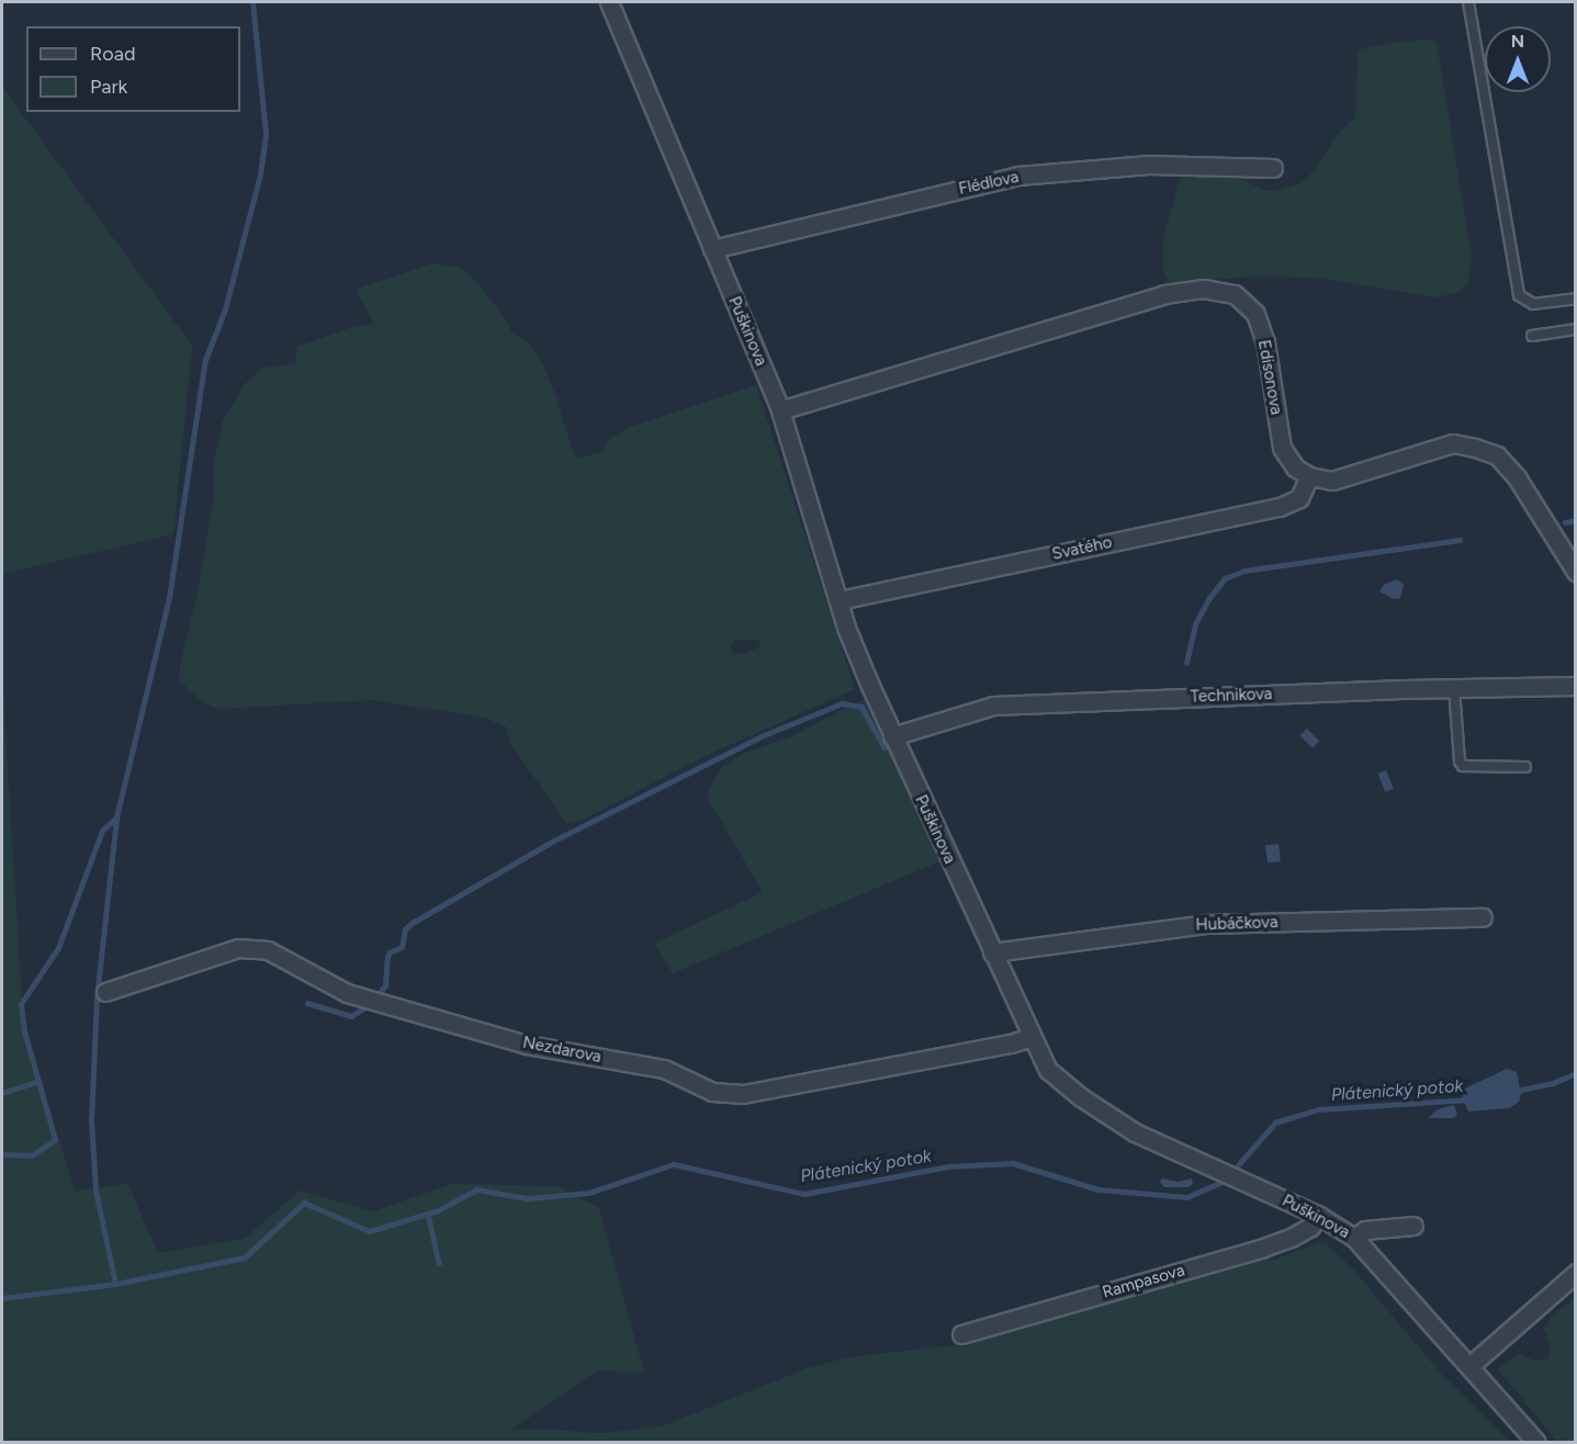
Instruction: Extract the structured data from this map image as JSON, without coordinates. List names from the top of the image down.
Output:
{
  "streets": {
    "street": [
      "Flédlova",
      "Puškinova",
      "Edisonova",
      "Svatého",
      "Technikova",
      "Hubáčkova",
      "Nezdarova",
      "Rampasova"
    ]
  },
  "crossings": [
    ["Flédlova", "Puškinova"],
    ["Puškinova", "Edisonova"],
    ["Puškinova", "Svatého"],
    ["Puškinova", "Technikova"],
    ["Puškinova", "Hubáčkova"],
    ["Puškinova", "Nezdarova"],
    ["Puškinova", "Rampasova"],
    ["Edisonova", "Svatého"]
  ],
  "water": ["Plátenický potok"],
  "legend": ["Road", "Park"],
  "north": "top"
}
